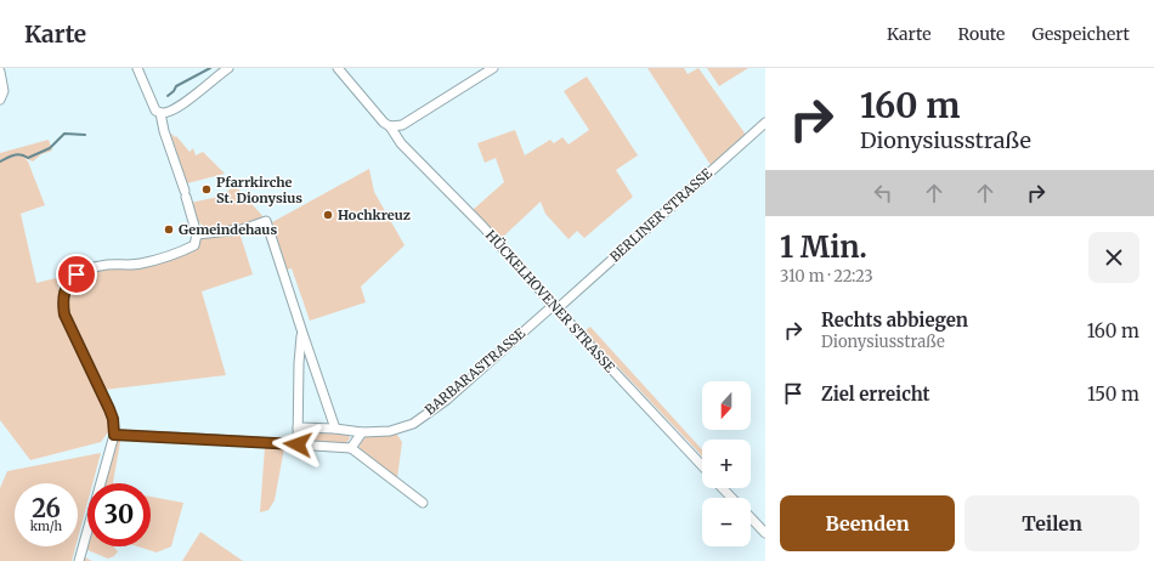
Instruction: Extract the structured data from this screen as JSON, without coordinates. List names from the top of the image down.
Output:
{
  "streets": {
    "street": ["BERLINER STRASSE", "HÜCKELHOVENER STRASSE", "BARBARASTRASSE"]
  },
  "crossings": [
    ["BERLINER STRASSE", "HÜCKELHOVENER STRASSE"],
    ["BERLINER STRASSE", "BARBARASTRASSE"],
    ["HÜCKELHOVENER STRASSE", "BARBARASTRASSE"]
  ],
  "places": ["Pfarrkirche St. Dionysius", "Hochkreuz", "Gemeindehaus"],
  "north": "bottom",
  "page": {
    "header": "Karte",
    "nav": ["Karte", "Route", "Gespeichert"],
    "turn": ["160 m", "Dionysiusstraße"],
    "heading": ["1 Min.", "310 m · 22:23"],
    "list": [
      {
        "name": "Rechts abbiegen",
        "note": "Dionysiusstraße",
        "value": "160 m"
      },
      {
        "name": "Ziel erreicht",
        "value": "150 m"
      }
    ],
    "map_buttons": ["+", "−"],
    "speed": "26 km/h",
    "limit": "30",
    "buttons": ["Beenden", "Teilen"]
  }
}
